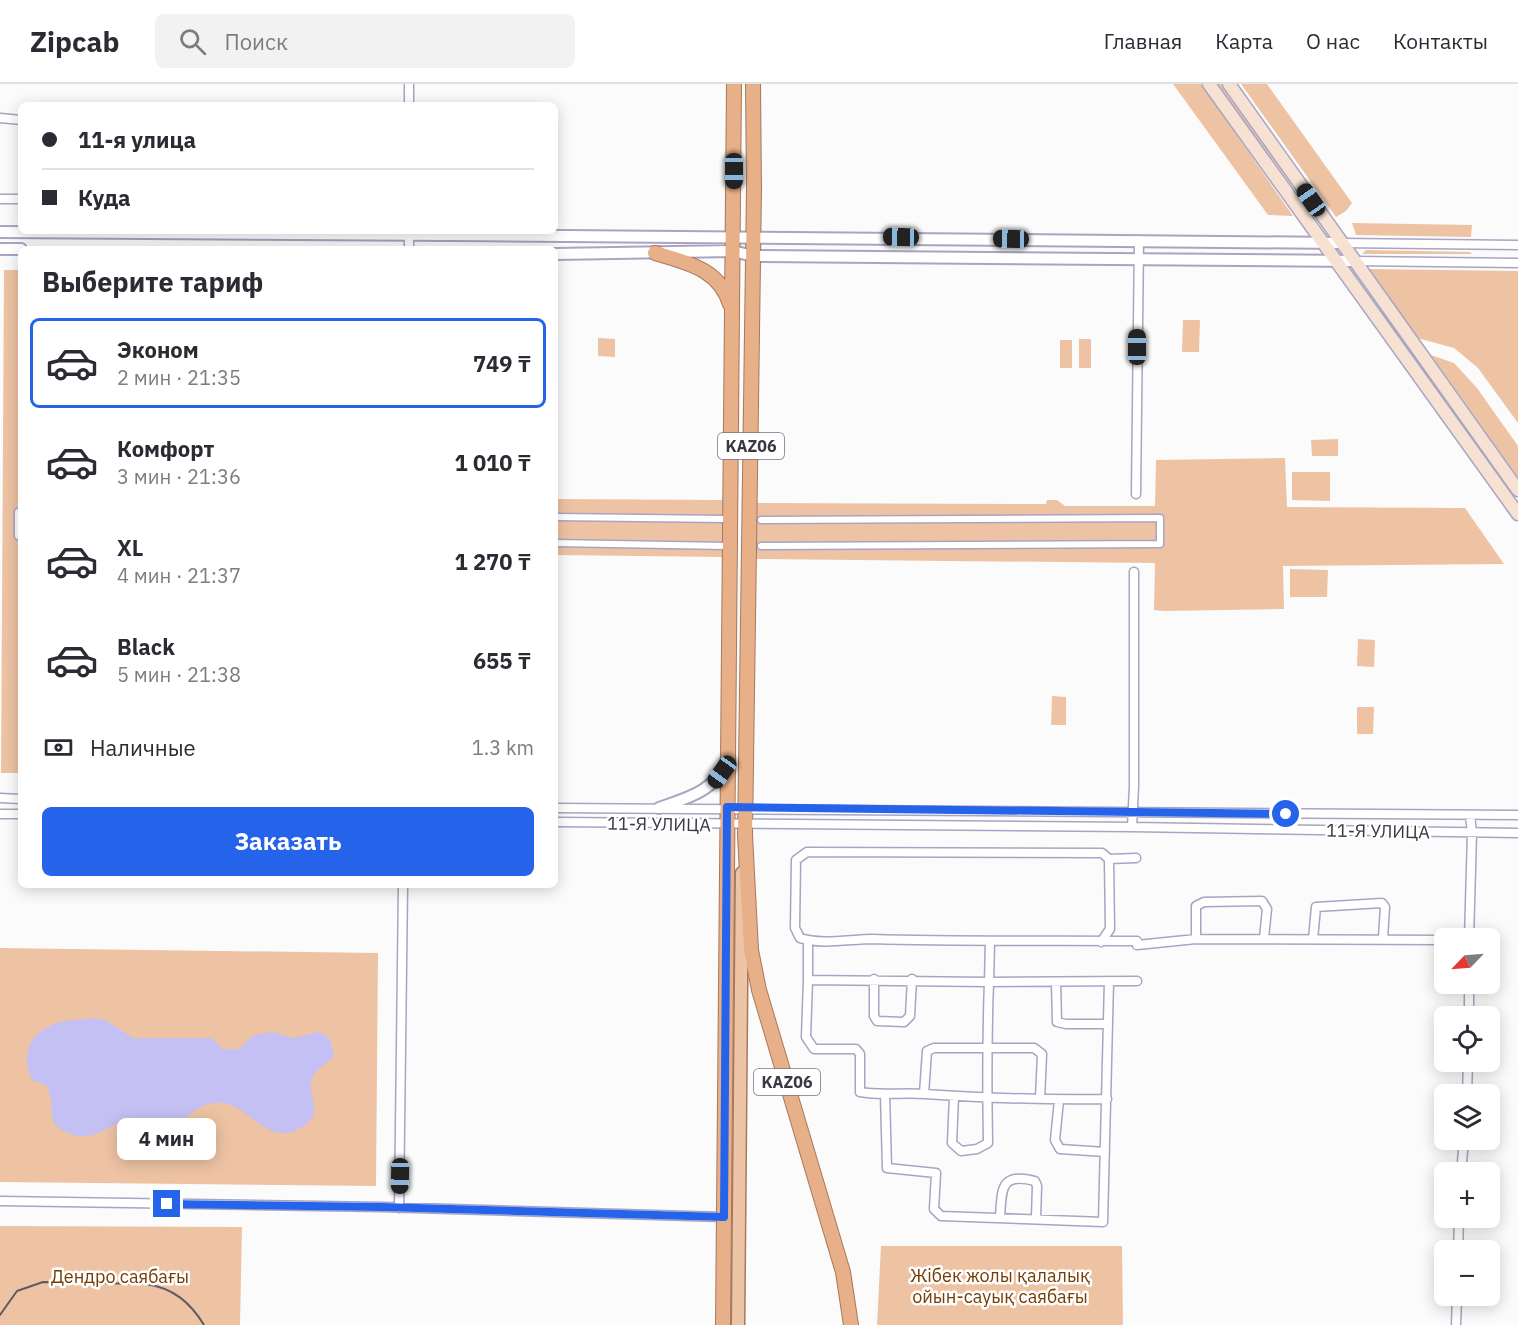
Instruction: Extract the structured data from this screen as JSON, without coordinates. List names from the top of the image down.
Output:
{
  "streets": {
    "highway": ["KАZ06"],
    "street": ["11-Я УЛИЦА"]
  },
  "crossings": [
    ["KАZ06", "11-Я УЛИЦА"]
  ],
  "parks": ["Жібек жолы қалалық ойын-сауық саябағы", "Дендро саябағы"],
  "north": "bottom left",
  "page": {
    "header": "Zipcab",
    "search": "Поиск",
    "nav": [
      "Главная",
      "Карта",
      "О нас",
      "Контакты"
    ],
    "banner": ["11-я улица", "Куда"],
    "heading": "Выберите тариф",
    "list": [
      {
        "name": "Эконом",
        "note": "2 мин · 21:35",
        "value": "749 ₸"
      },
      {
        "name": "Комфорт",
        "note": "3 мин · 21:36",
        "value": "1 010 ₸"
      },
      {
        "name": "XL",
        "note": "4 мин · 21:37",
        "value": "1 270 ₸"
      },
      {
        "name": "Black",
        "note": "5 мин · 21:38",
        "value": "655 ₸"
      }
    ],
    "pay": ["Наличные", "1.3 km"],
    "buttons": "Заказать",
    "map_buttons": ["+", "−"],
    "bubble": "4 мин"
  }
}
